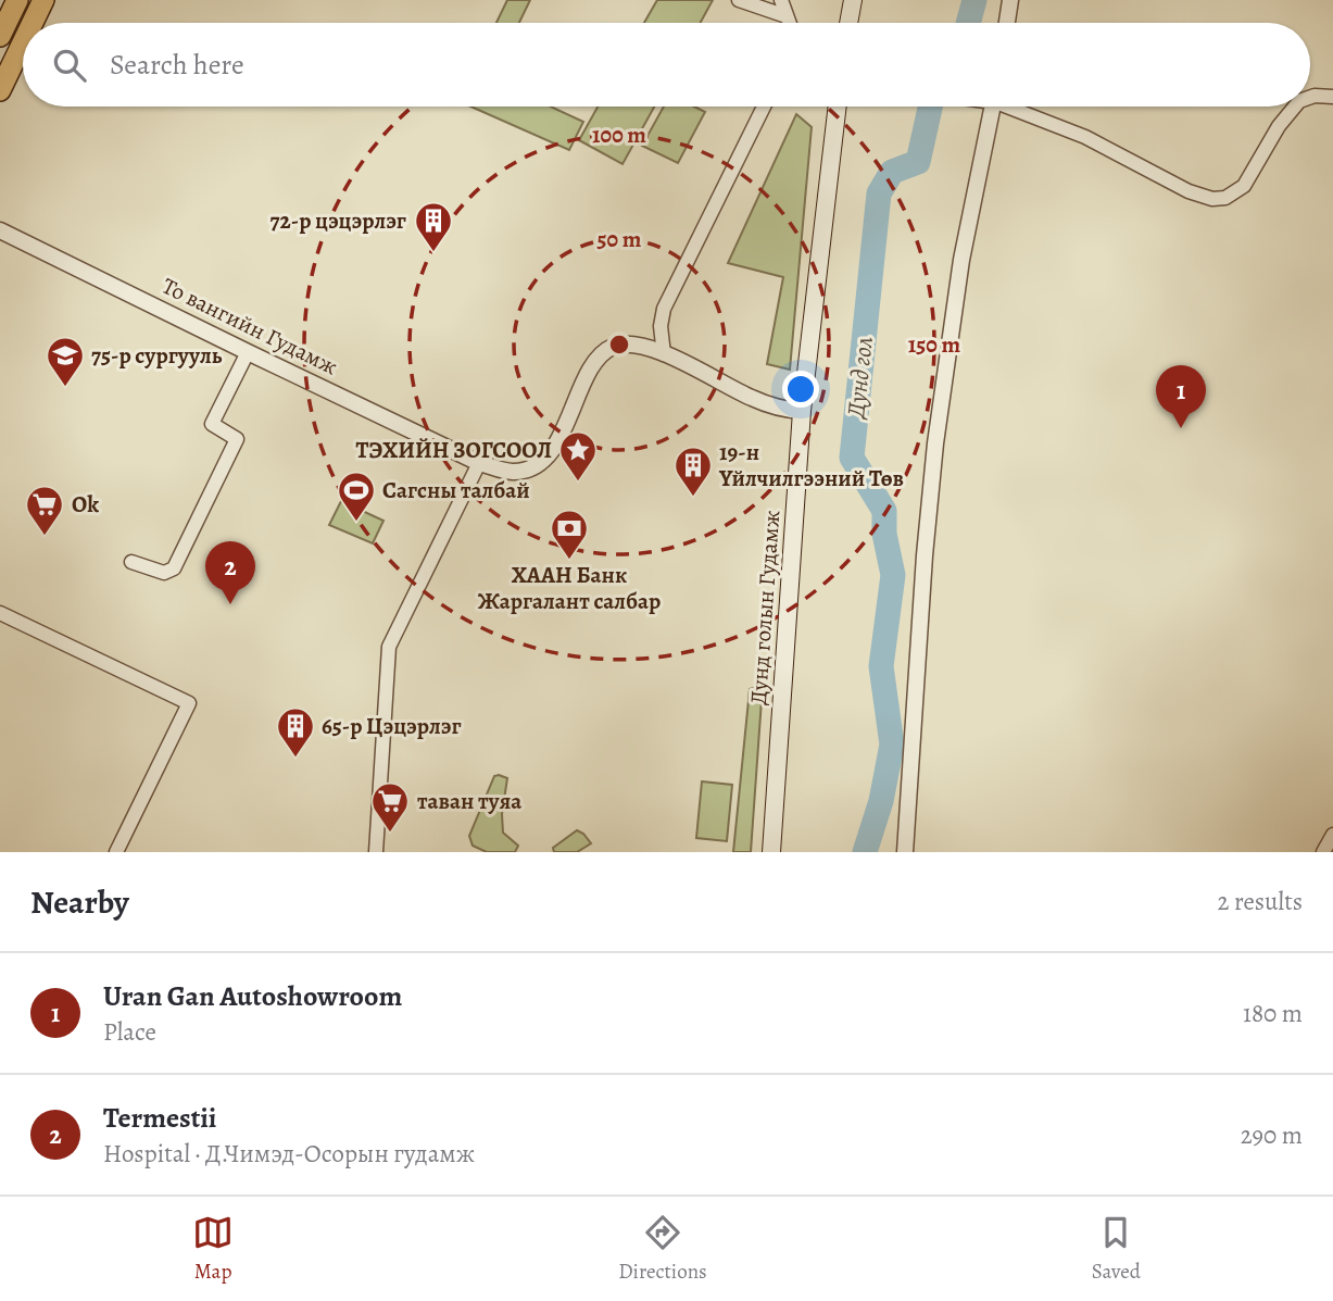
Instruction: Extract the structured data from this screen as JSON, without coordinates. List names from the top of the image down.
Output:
{
  "streets": {
    "main road": ["Дунд голын Гудамж"],
    "street": ["То вангийн Гудамж"]
  },
  "crossings": [
    ["То вангийн Гудамж", "Дунд голын Гудамж"]
  ],
  "water": ["Дунд гол"],
  "places": {
    "building": ["72-р цэцэрлэг", "19-н Үйлчилгээний Төв", "65-р Цэцэрлэг"],
    "school or university": ["75-р сургууль"],
    "place": ["ТЭХИЙН ЗОГСООЛ"],
    "sports": ["Сагсны талбай"],
    "supermarket": ["Ok", "таван туяа"],
    "bank": ["ХААН Банк Жаргалант салбар"]
  },
  "page": {
    "search": "Search here",
    "pins": ["1", "2"],
    "heading": ["Nearby", "2 results"],
    "list": [
      {
        "mark": "1",
        "name": "Uran Gan Autoshowroom",
        "note": "Place",
        "value": "180 m"
      },
      {
        "mark": "2",
        "name": "Termestii",
        "note": "Hospital · Д.Чимэд-Осорын гудамж",
        "value": "290 m"
      }
    ],
    "nav": ["Map", "Directions", "Saved"]
  },
  "rings": ["100 m", "50 m", "150 m"]
}
